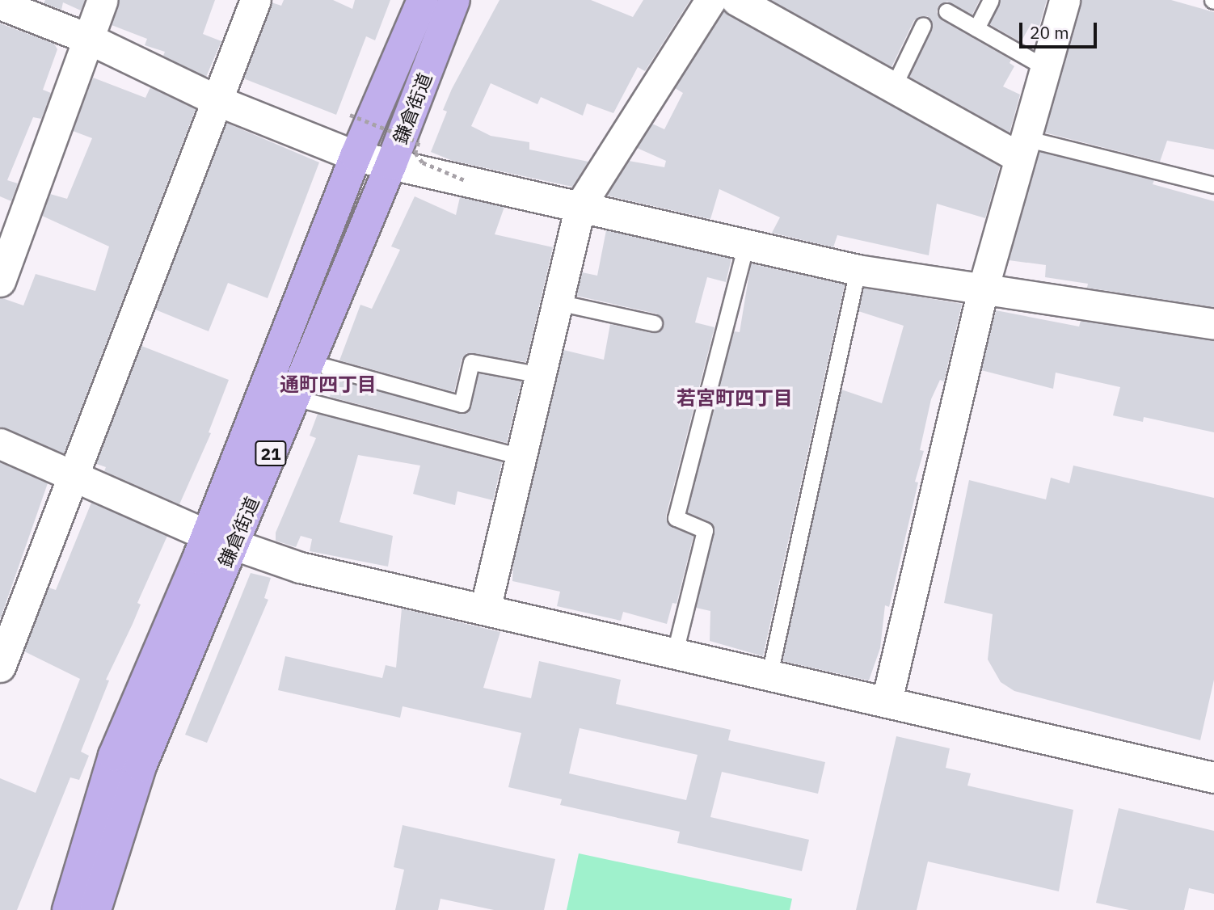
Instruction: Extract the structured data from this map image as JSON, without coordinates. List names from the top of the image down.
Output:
{
  "streets": {
    "main road": ["鎌倉街道", "21"]
  },
  "districts": ["通町四丁目", "若宮町四丁目"],
  "scale_bar": "20 m"
}
